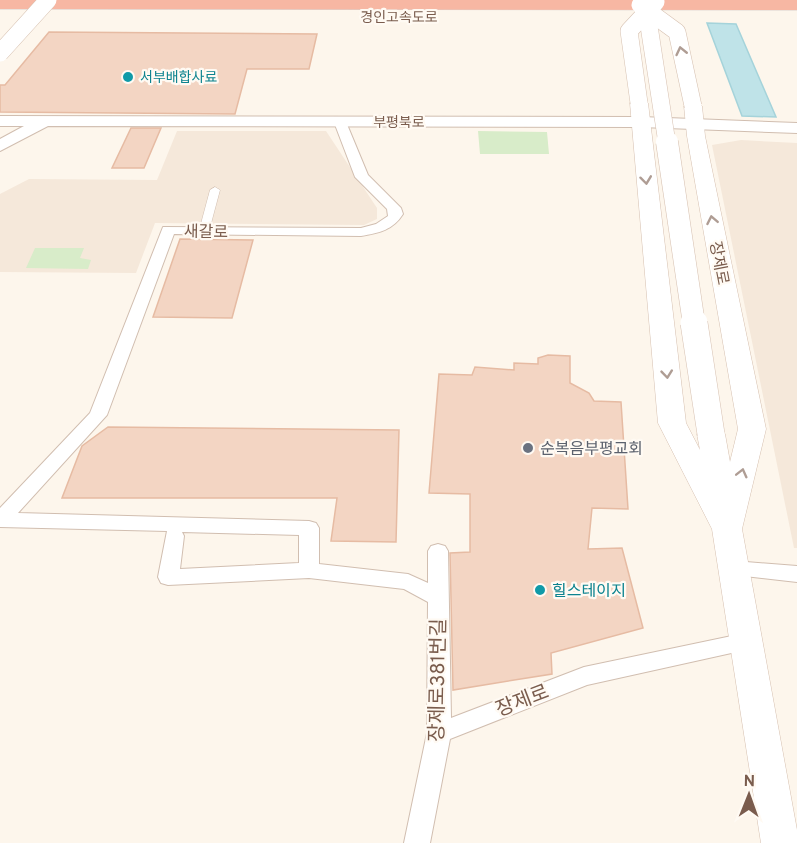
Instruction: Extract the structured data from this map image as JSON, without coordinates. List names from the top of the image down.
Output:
{
  "streets": {
    "highway": ["경인고속도로"],
    "main road": ["장제로"],
    "street": ["부평북로", "새갈로", "장제로381번길"]
  },
  "crossings": [
    ["부평북로", "새갈로"],
    ["부평북로", "장제로"],
    ["장제로", "장제로381번길"]
  ],
  "places": ["서부배합사료", "순복음부평교회", "힐스테이지"],
  "north": "top"
}
